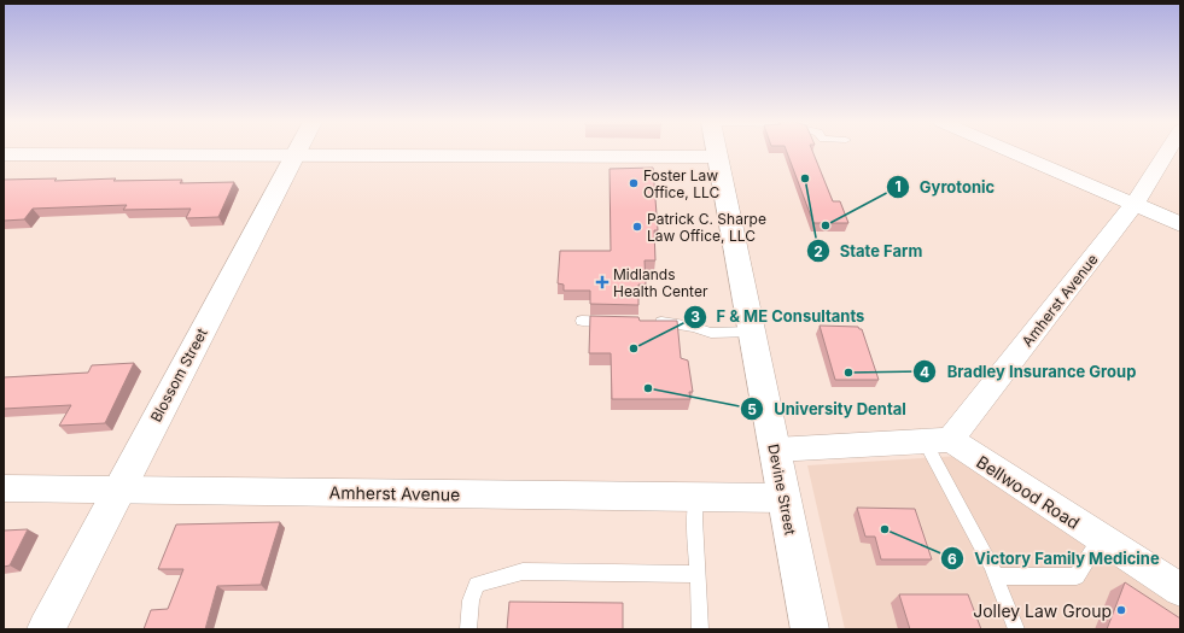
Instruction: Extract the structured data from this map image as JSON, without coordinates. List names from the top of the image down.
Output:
{
  "streets": {
    "main road": ["Blossom Street", "Devine Street"],
    "street": ["Amherst Avenue", "Bellwood Road"]
  },
  "crossings": [
    ["Amherst Avenue", "Blossom Street"],
    ["Amherst Avenue", "Devine Street"],
    ["Amherst Avenue", "Bellwood Road"]
  ],
  "places": {
    "other": [
      "State Farm",
      "Foster Law Office, LLC",
      "Gyrotonic",
      "Patrick C. Sharpe Law Office, LLC",
      "F & ME Consultants",
      "Bradley Insurance Group",
      "University Dental",
      "Victory Family Medicine",
      "Jolley Law Group"
    ],
    "health": ["Midlands Health Center"]
  }
}
